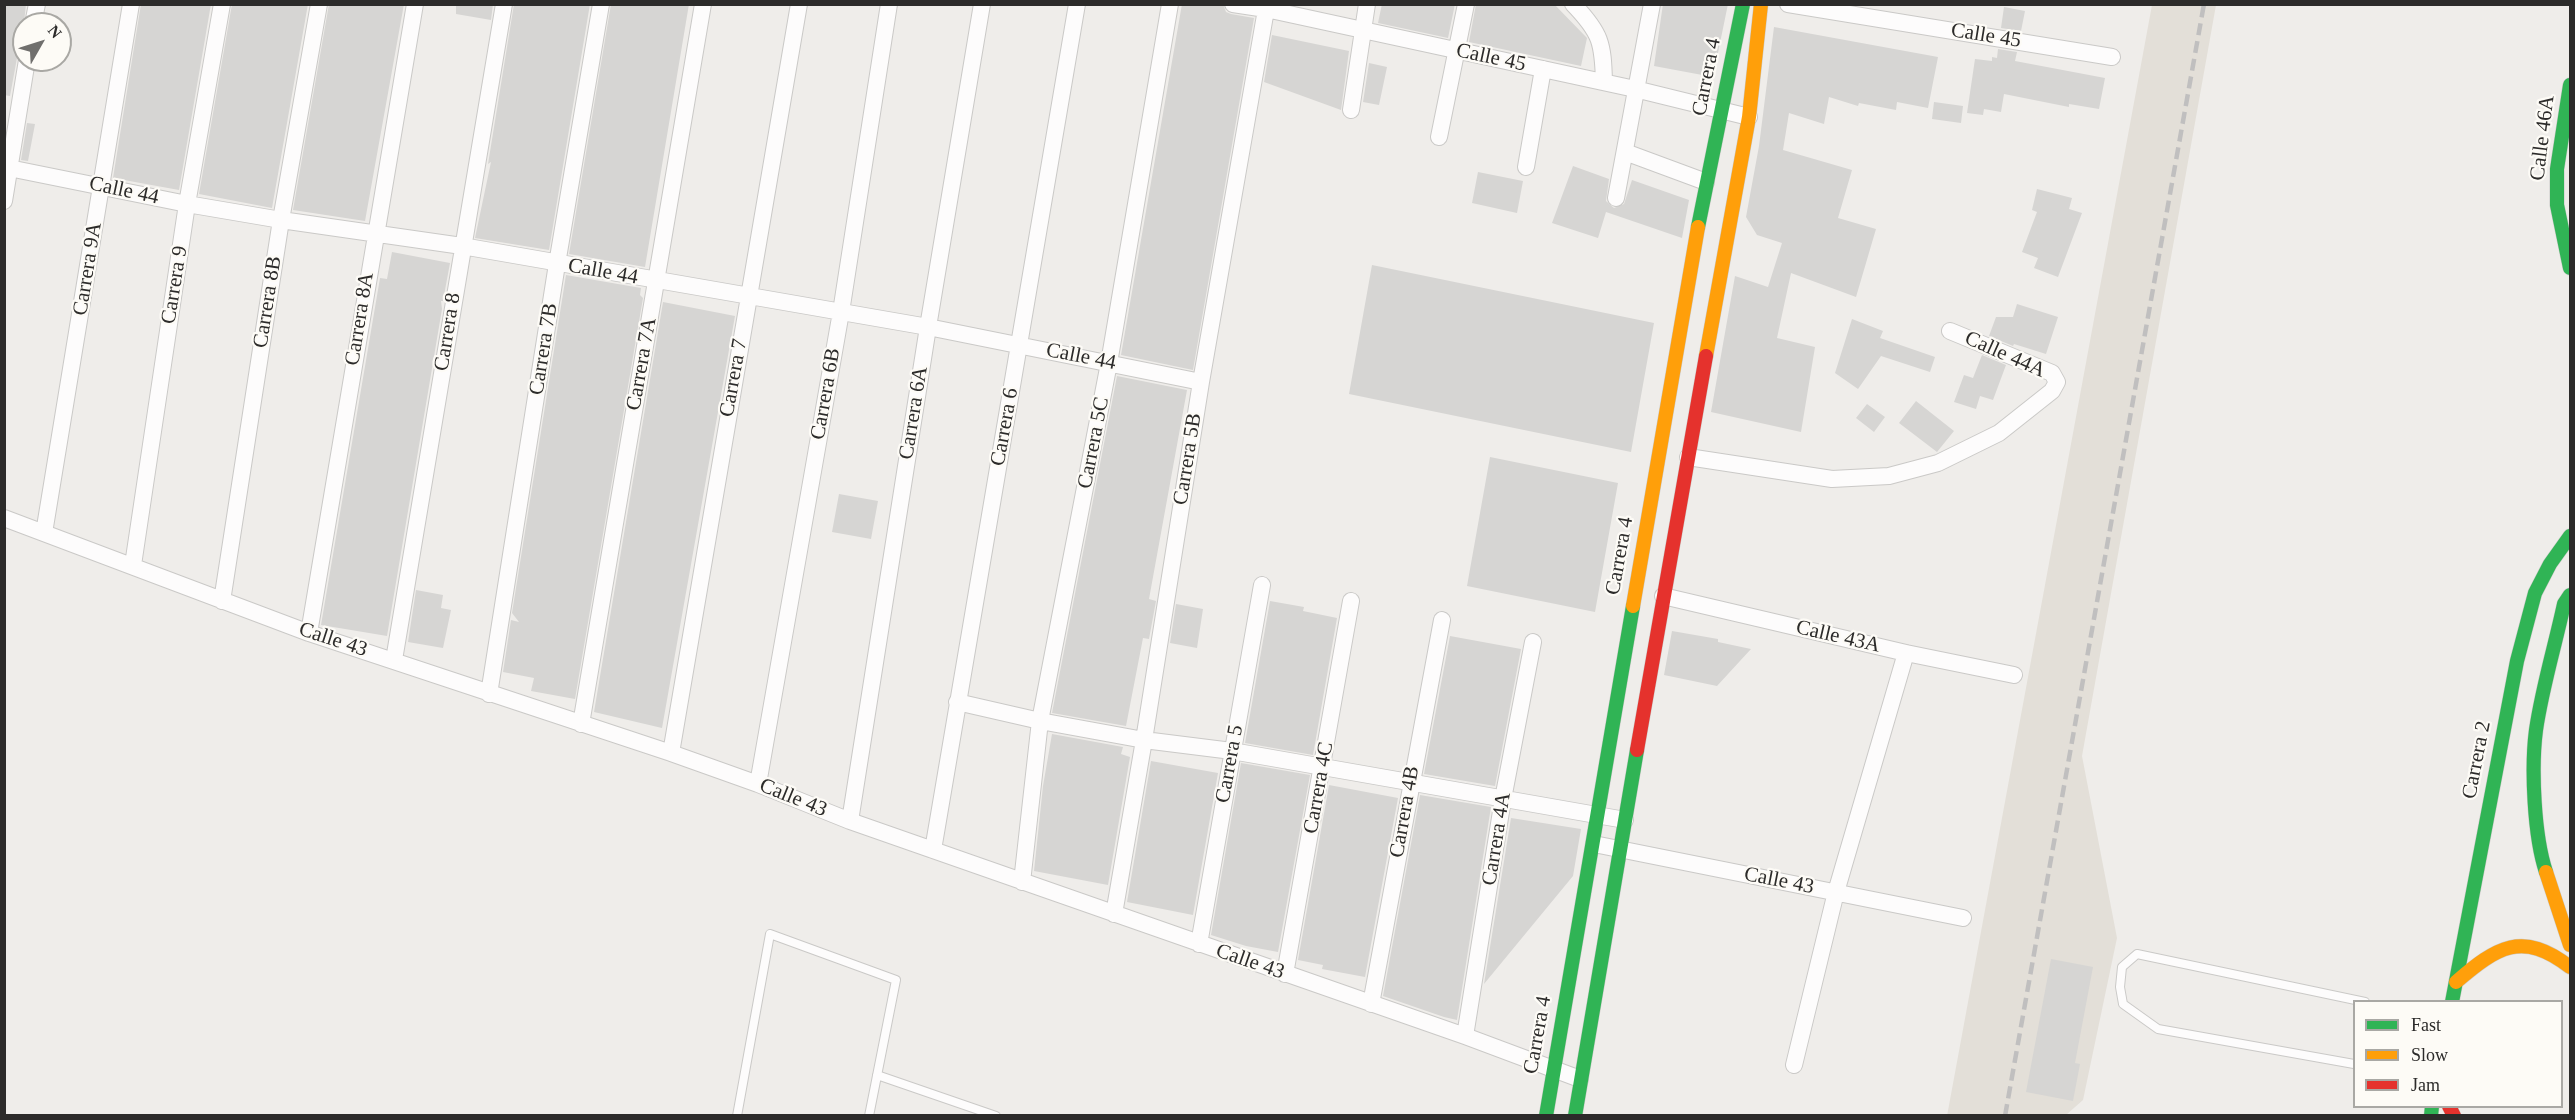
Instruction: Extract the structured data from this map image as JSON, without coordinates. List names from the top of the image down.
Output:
{
  "streets": {
    "street": [
      "Calle 45",
      "Carrera 4",
      "Calle 46A",
      "Calle 44",
      "Carrera 9A",
      "Carrera 9",
      "Carrera 8B",
      "Carrera 8A",
      "Carrera 8",
      "Carrera 7B",
      "Calle 44A",
      "Carrera 7A",
      "Carrera 7",
      "Carrera 6B",
      "Carrera 6A",
      "Carrera 6",
      "Carrera 5C",
      "Carrera 5B",
      "Calle 43A",
      "Calle 43",
      "Carrera 2",
      "Carrera 5",
      "Carrera 4C",
      "Carrera 4B",
      "Carrera 4A"
    ]
  },
  "crossings": [
    ["Calle 45", "Carrera 4"],
    ["Calle 45", "Carrera 5B"],
    ["Carrera 4", "Calle 44A"],
    ["Carrera 4", "Calle 43A"],
    ["Carrera 4", "Calle 43"],
    ["Calle 44", "Carrera 9A"],
    ["Calle 44", "Carrera 9"],
    ["Calle 44", "Carrera 8B"],
    ["Calle 44", "Carrera 8A"],
    ["Calle 44", "Carrera 8"],
    ["Calle 44", "Carrera 7B"],
    ["Calle 44", "Carrera 7A"],
    ["Calle 44", "Carrera 7"],
    ["Calle 44", "Carrera 6B"],
    ["Calle 44", "Carrera 6A"],
    ["Calle 44", "Carrera 6"],
    ["Calle 44", "Carrera 5C"],
    ["Calle 44", "Carrera 5B"],
    ["Carrera 9A", "Calle 43"],
    ["Carrera 9", "Calle 43"],
    ["Carrera 8B", "Calle 43"],
    ["Carrera 8A", "Calle 43"],
    ["Carrera 8", "Calle 43"],
    ["Carrera 7B", "Calle 43"],
    ["Carrera 7A", "Calle 43"],
    ["Carrera 7", "Calle 43"],
    ["Carrera 6B", "Calle 43"],
    ["Carrera 6A", "Calle 43"],
    ["Carrera 6", "Calle 43"],
    ["Carrera 5C", "Calle 43"],
    ["Carrera 5B", "Calle 43"],
    ["Calle 43", "Carrera 5"],
    ["Calle 43", "Carrera 4C"],
    ["Calle 43", "Carrera 4B"],
    ["Calle 43", "Carrera 4A"]
  ],
  "legend": ["Fast", "Slow", "Jam"],
  "north": "top right"
}
